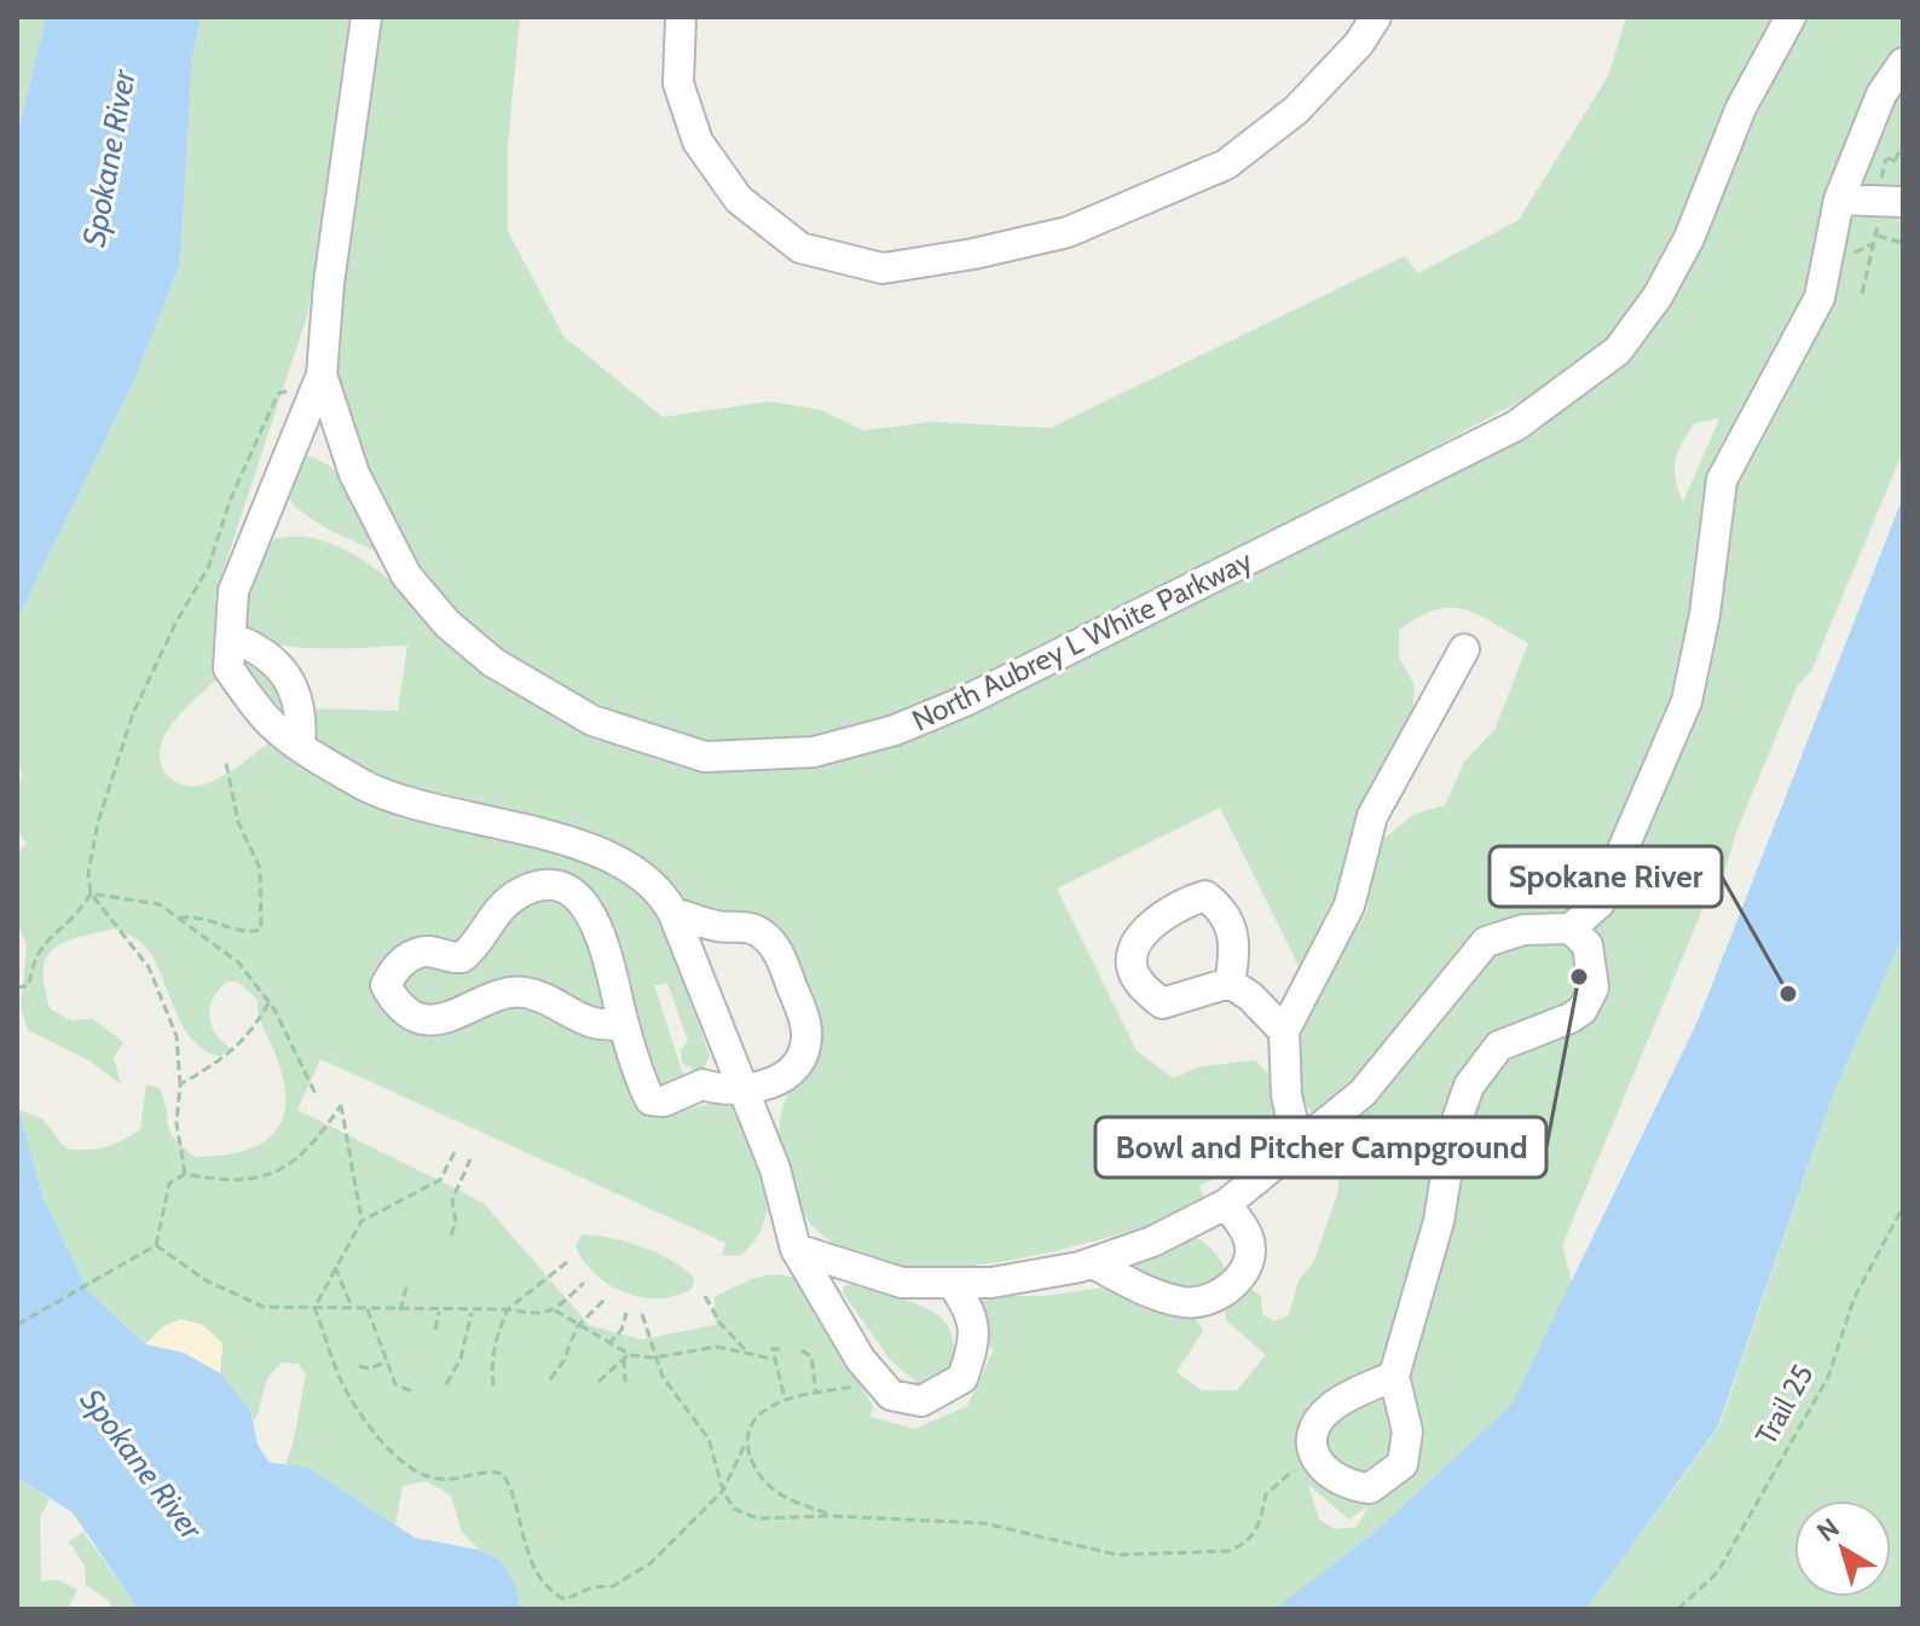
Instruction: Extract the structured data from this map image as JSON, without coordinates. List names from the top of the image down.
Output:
{
  "streets": {
    "street": ["North Aubrey L White Parkway"],
    "path": ["Trail 25"]
  },
  "water": ["Spokane River"],
  "places": ["Bowl and Pitcher Campground", "Spokane River"],
  "north": "top left"
}
